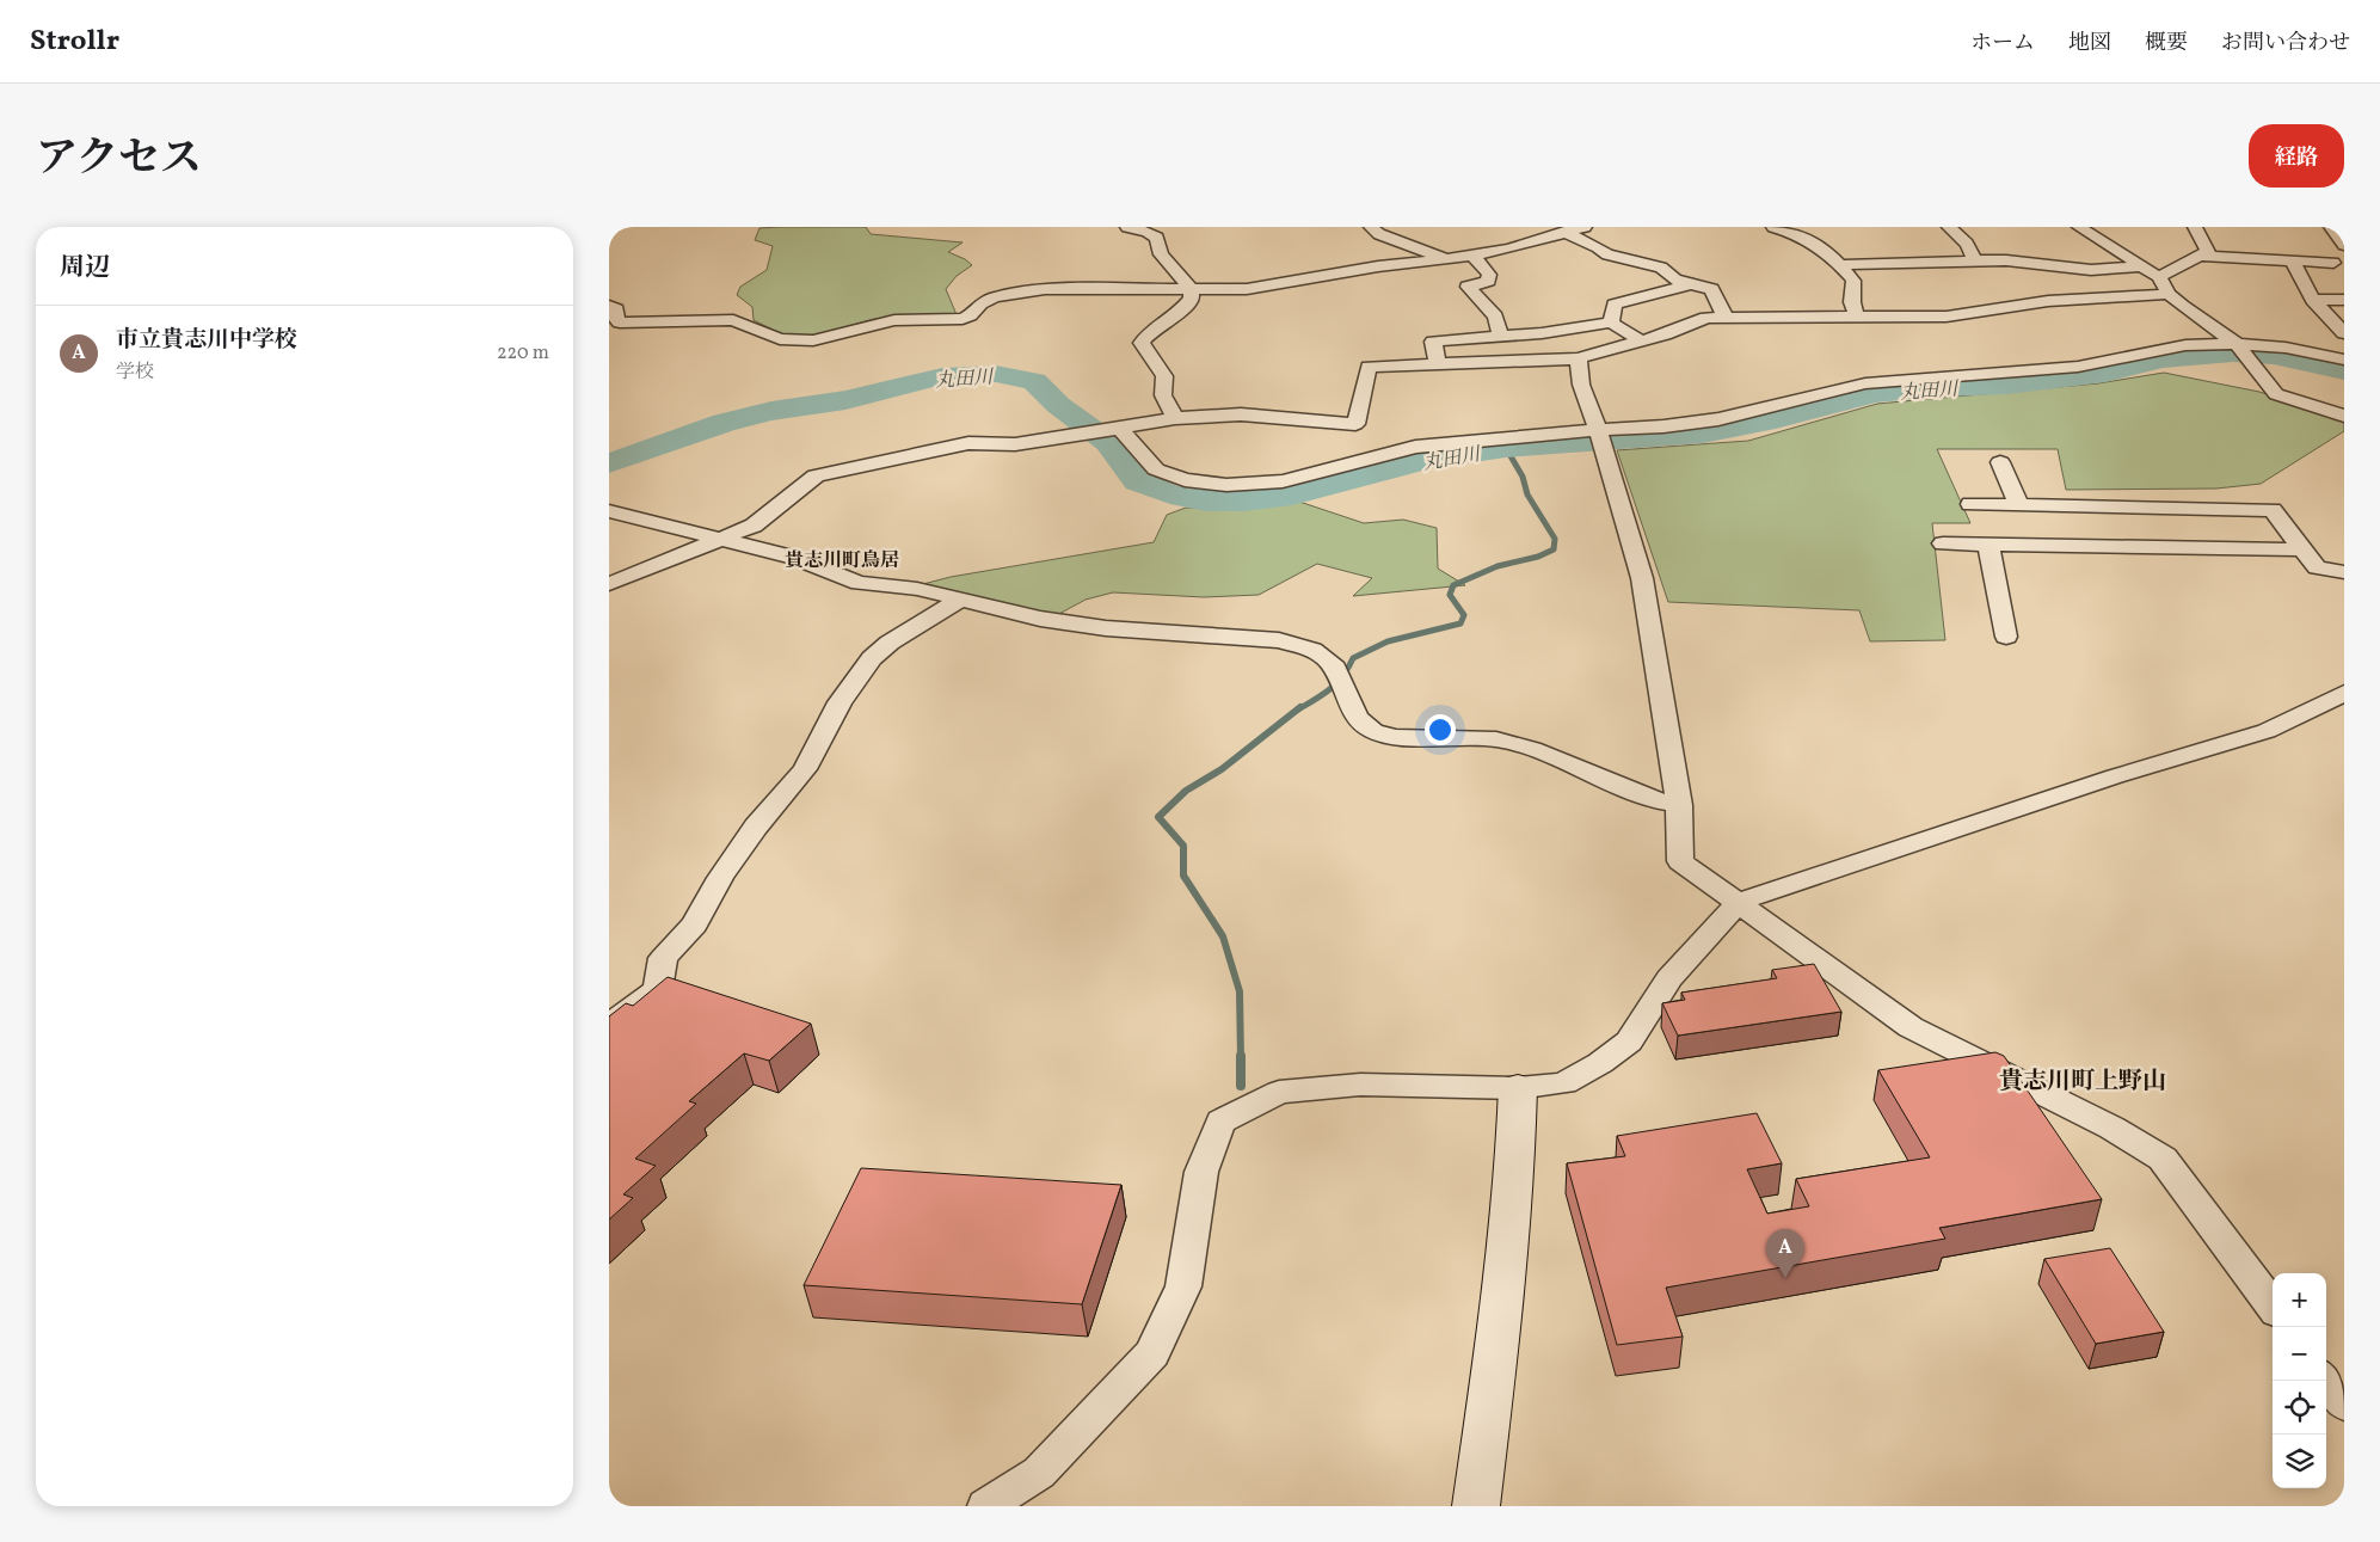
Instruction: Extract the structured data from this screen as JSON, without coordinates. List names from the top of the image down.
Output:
{
  "districts": ["貴志川町鳥居", "貴志川町上野山"],
  "water": ["丸田川"],
  "page": {
    "header": "Strollr",
    "nav": [
      "ホーム",
      "地図",
      "概要",
      "お問い合わせ"
    ],
    "title": "アクセス",
    "buttons": "経路",
    "heading": "周辺",
    "list": [
      {
        "mark": "A",
        "name": "市立貴志川中学校",
        "note": "学校",
        "value": "220 m"
      }
    ],
    "pins": "A",
    "map_buttons": ["+", "−"]
  }
}
